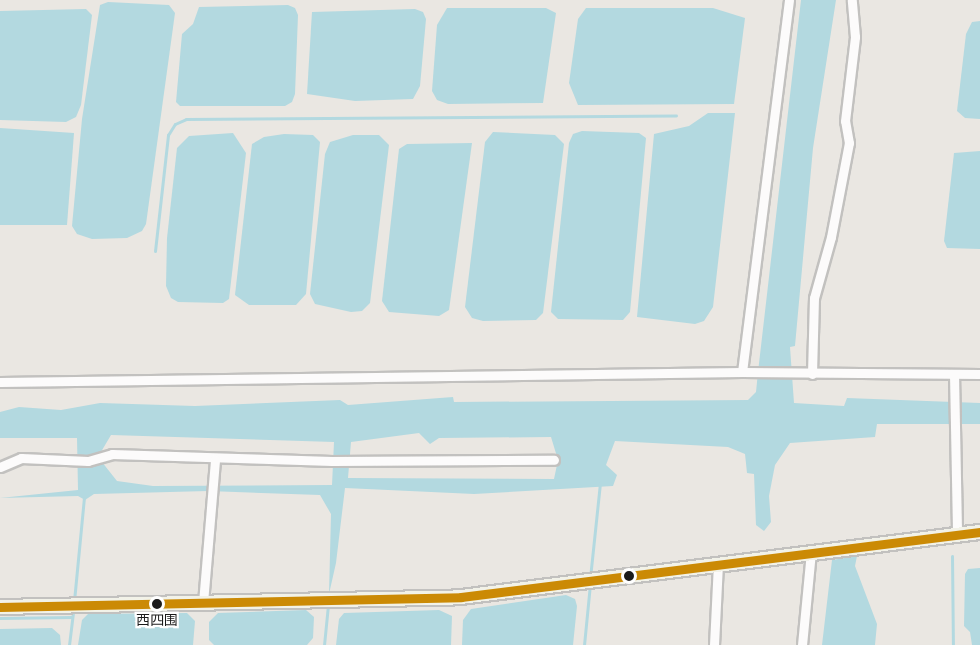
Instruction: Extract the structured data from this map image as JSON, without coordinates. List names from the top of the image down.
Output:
{
  "places": ["西四围"]
}
